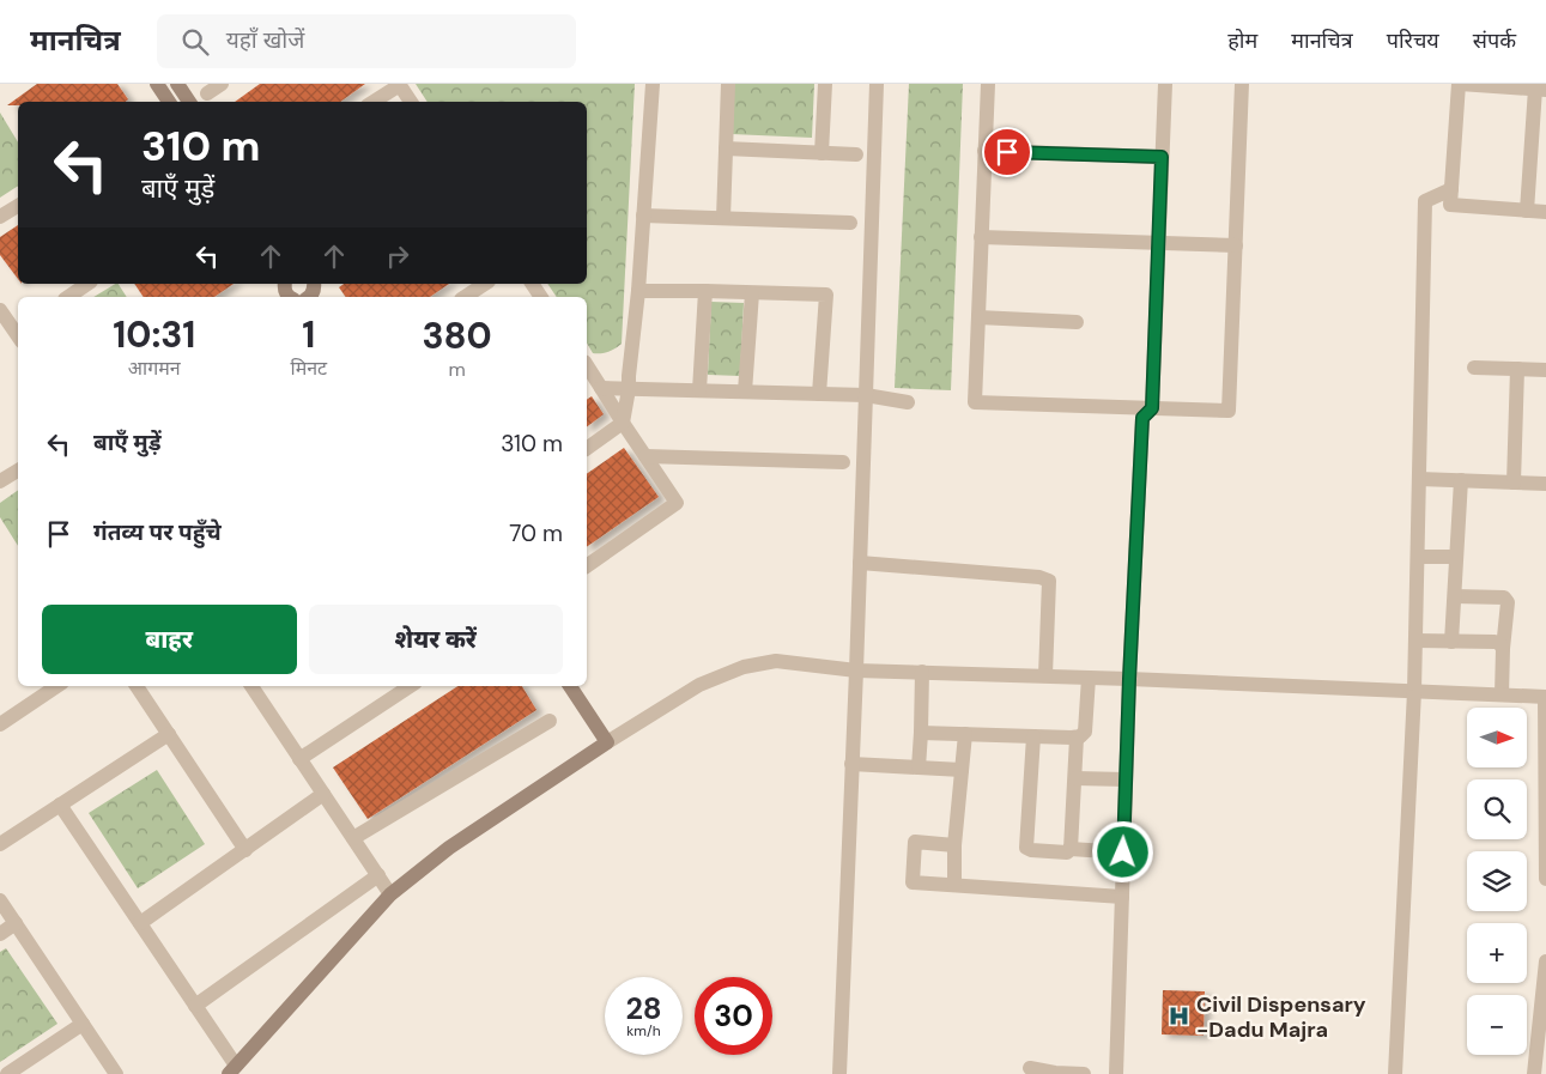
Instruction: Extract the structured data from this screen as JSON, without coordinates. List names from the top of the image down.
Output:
{
  "places": {
    "hospital": ["Civil Dispensary -Dadu Majra"]
  },
  "north": "right",
  "page": {
    "header": "मानचित्र",
    "search": "यहाँ खोजें",
    "nav": [
      "होम",
      "मानचित्र",
      "परिचय",
      "संपर्क"
    ],
    "turn": ["310 m", "बाएँ मुड़ें"],
    "eta": [
      "10:31",
      "आगमन",
      "1",
      "मिनट",
      "380",
      "m"
    ],
    "list": [
      {
        "name": "बाएँ मुड़ें",
        "value": "310 m"
      },
      {
        "name": "गंतव्य पर पहुँचे",
        "value": "70 m"
      }
    ],
    "buttons": ["बाहर", "शेयर करें"],
    "map_buttons": ["+", "−"],
    "speed": "28 km/h",
    "limit": "30"
  }
}
